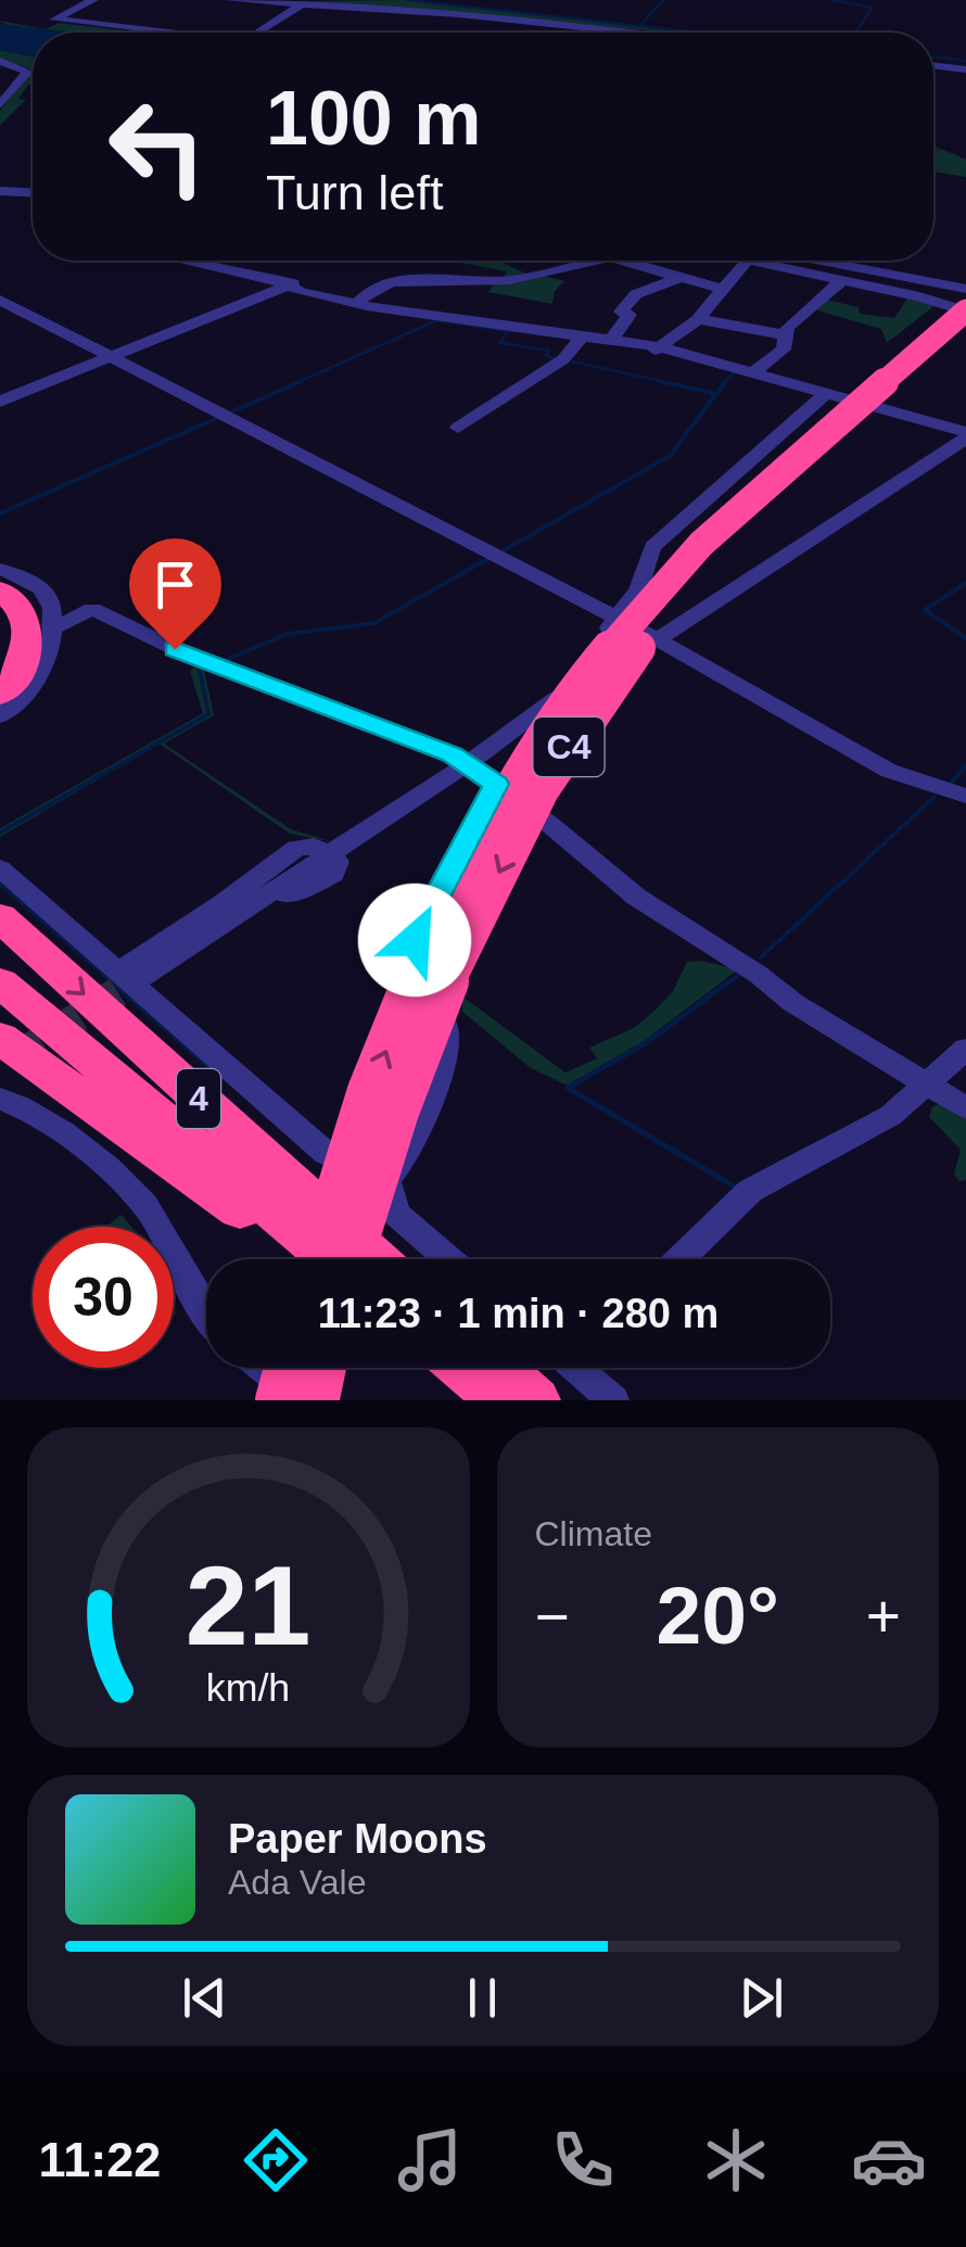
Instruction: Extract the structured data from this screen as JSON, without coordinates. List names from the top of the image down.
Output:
{
  "streets": {
    "highway": ["C4", "4"]
  },
  "page": {
    "turn": ["100 m", "Turn left"],
    "limit": "30",
    "trip": "11:23 · 1 min · 280 m",
    "tile": "Climate",
    "heat": ["−", "20°", "+"],
    "song": ["Paper Moons", "Ada Vale"],
    "tabs": "11:22",
    "gauge": ["21", "km/h"]
  }
}
